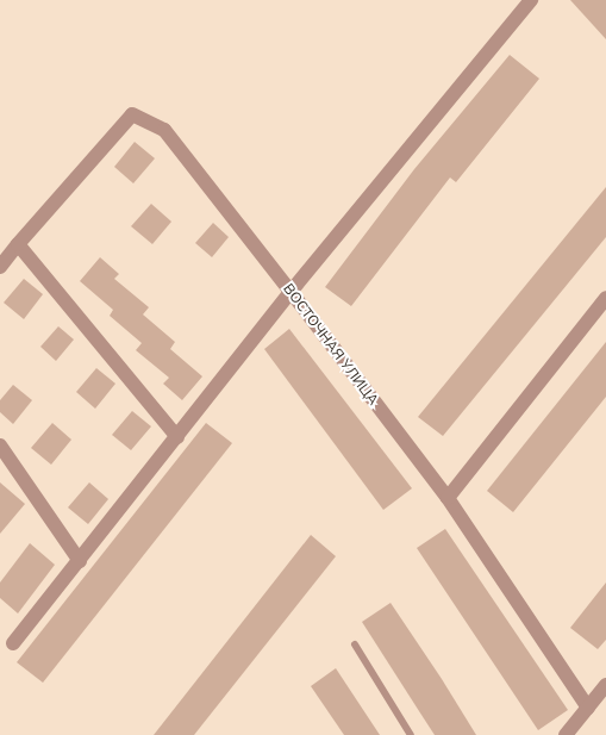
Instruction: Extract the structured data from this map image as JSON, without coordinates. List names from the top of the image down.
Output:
{
  "streets": {
    "street": ["ВОСТОЧНАЯ УЛИЦА"]
  }
}
